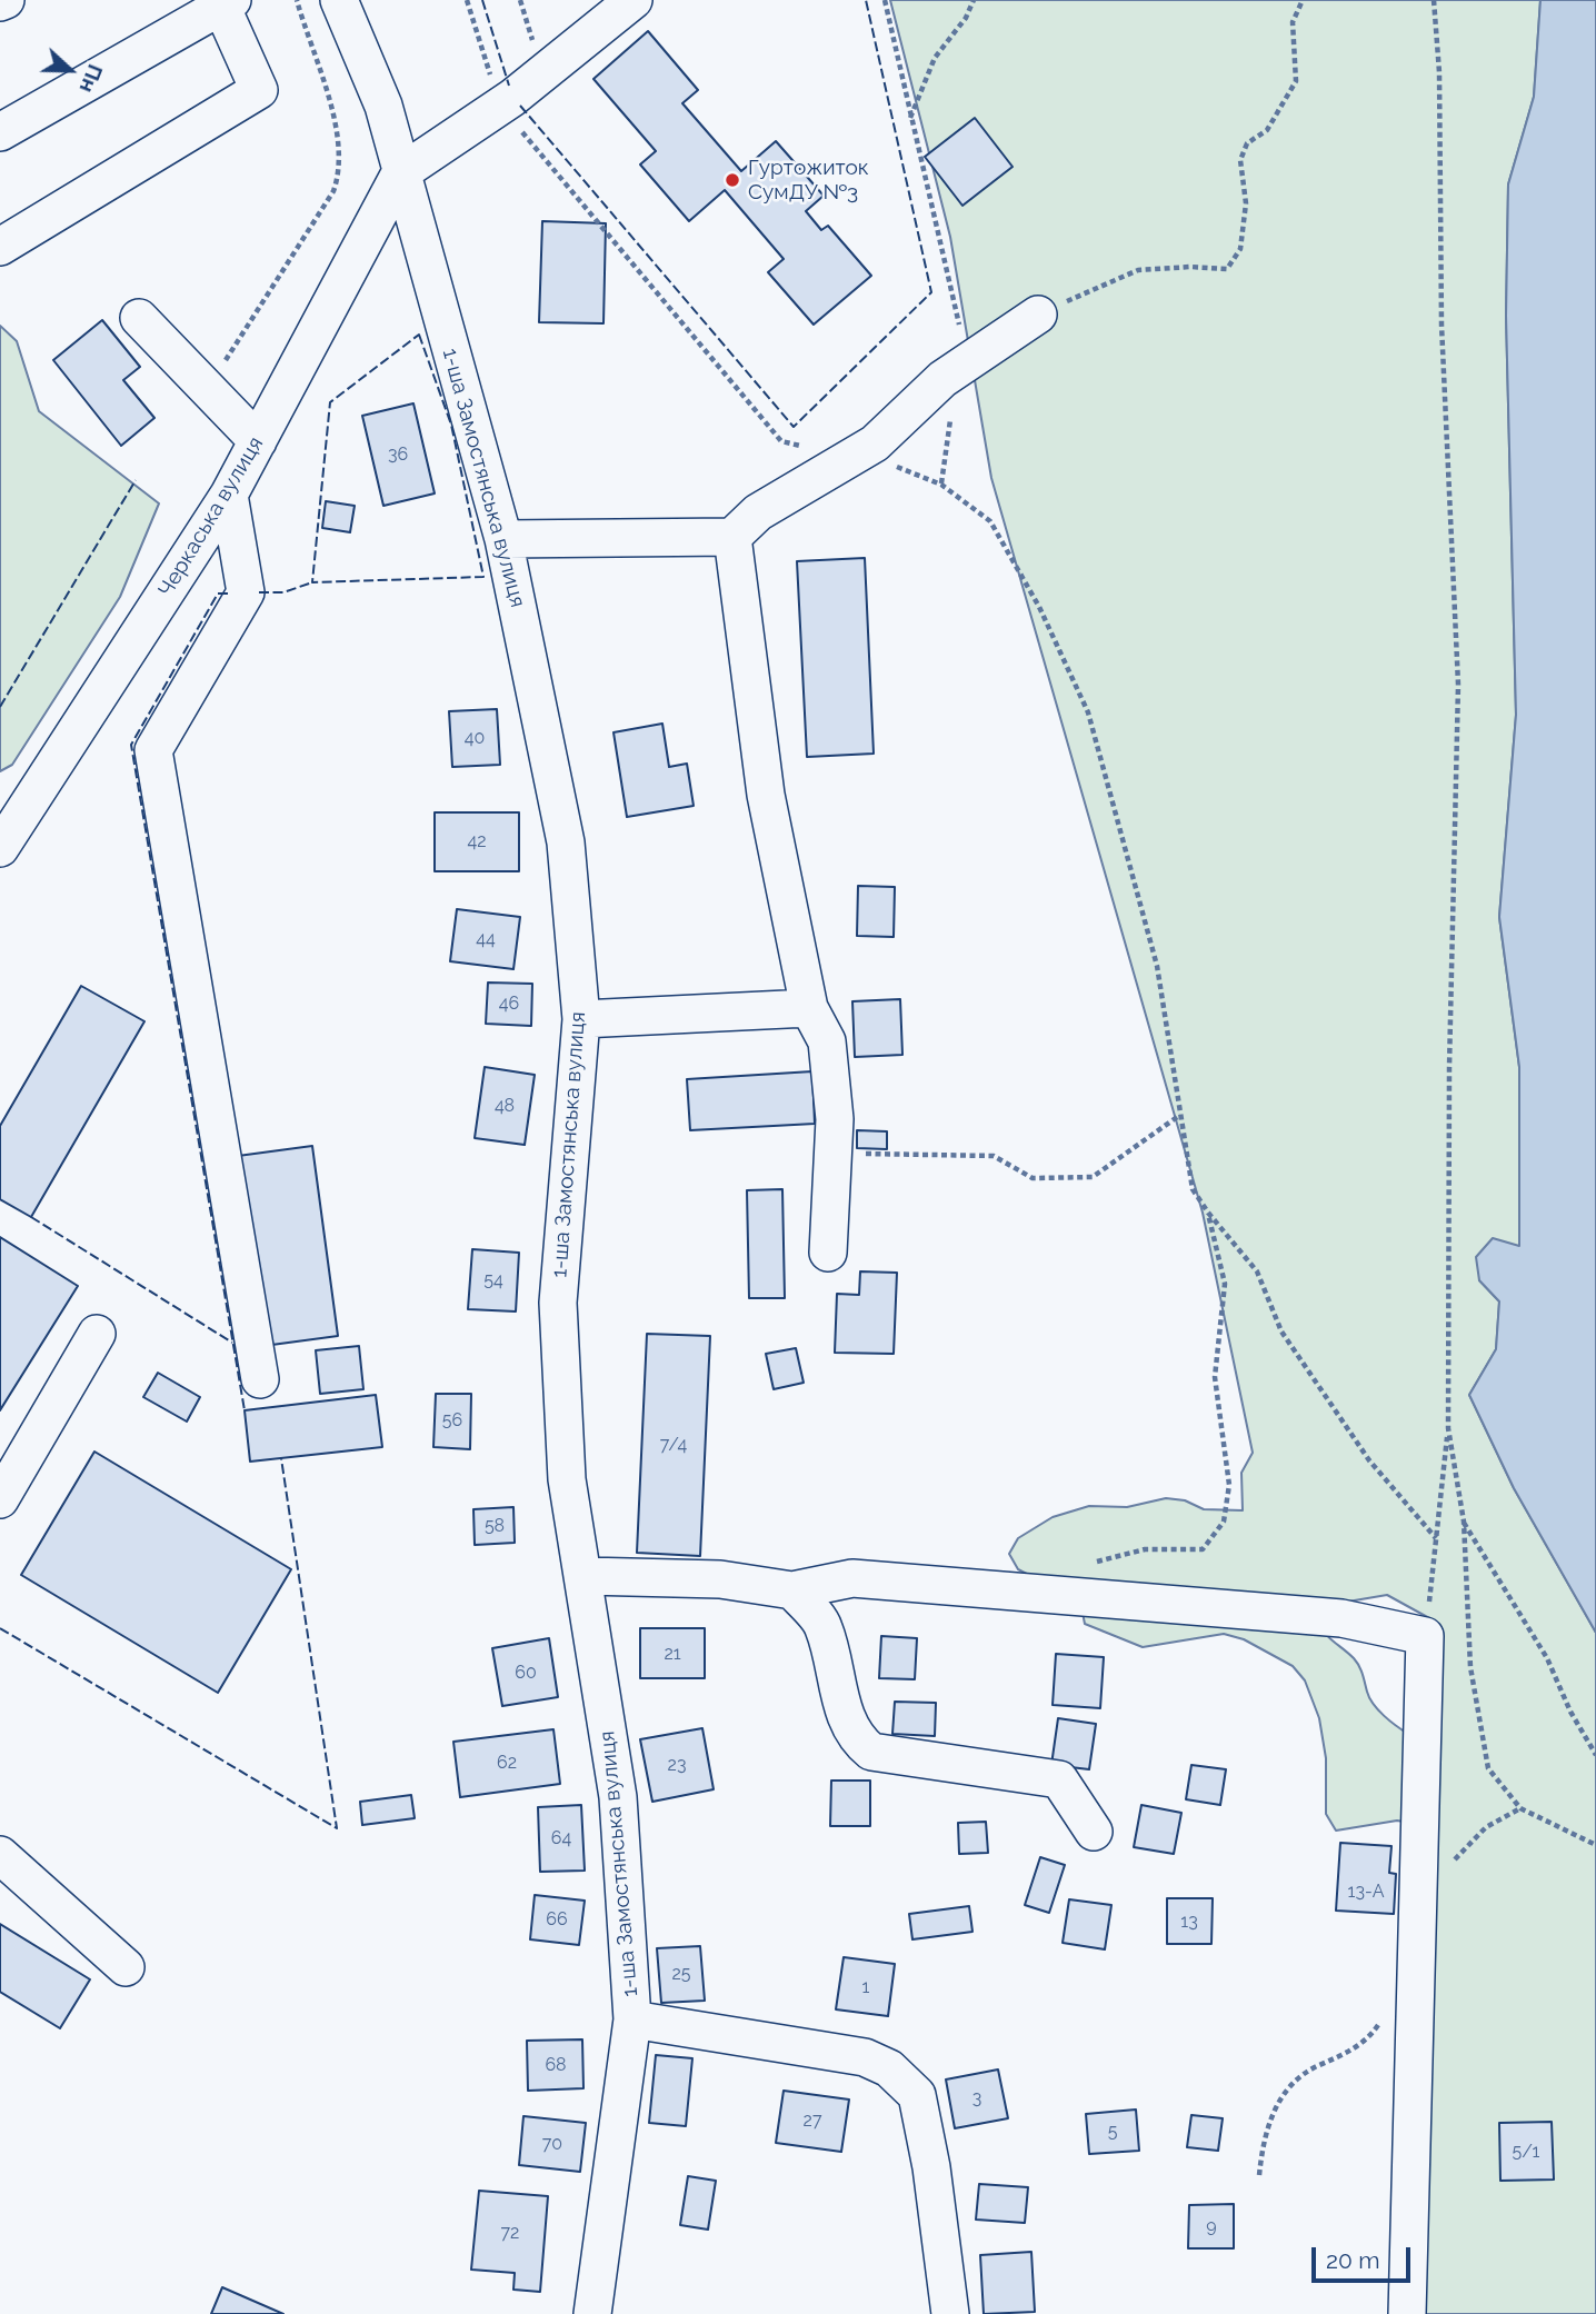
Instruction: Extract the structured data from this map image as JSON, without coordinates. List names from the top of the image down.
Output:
{
  "streets": {
    "street": ["1-ша Замостянська вулиця", "Черкаська вулиця"]
  },
  "crossings": [
    ["1-ша Замостянська вулиця", "Черкаська вулиця"]
  ],
  "places": ["Гуртожиток СумДУ №3"],
  "house_numbers": [
    "36",
    "40",
    "42",
    "44",
    "46",
    "48",
    "54",
    "56",
    "7/4",
    "58",
    "21",
    "60",
    "62",
    "23",
    "64",
    "13-А",
    "66",
    "13",
    "25",
    "1",
    "68",
    "3",
    "27",
    "5",
    "70",
    "5/1",
    "9",
    "72"
  ],
  "scale_bar": "20 m",
  "north": "right"
}
